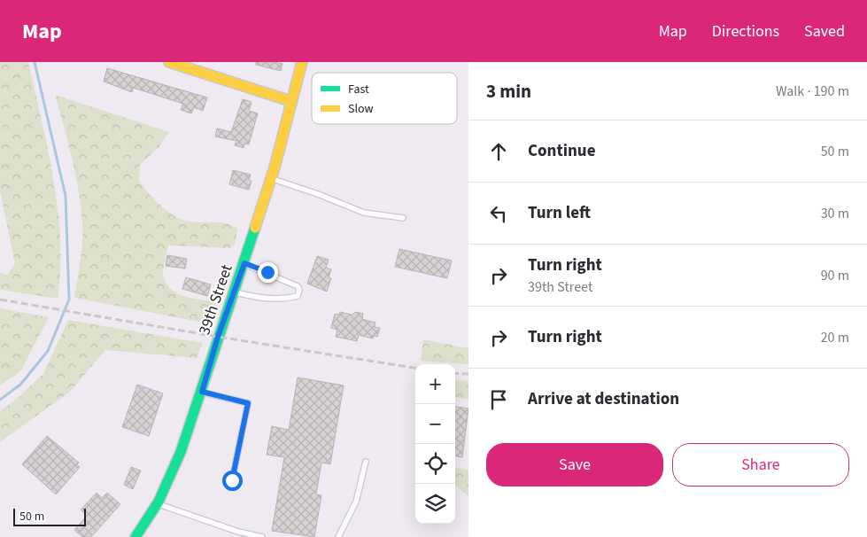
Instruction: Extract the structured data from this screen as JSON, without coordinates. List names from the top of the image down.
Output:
{
  "streets": {
    "street": ["39th Street"]
  },
  "legend": ["Fast", "Slow"],
  "scale_bar": "50 m",
  "page": {
    "header": "Map",
    "nav": ["Map", "Directions", "Saved"],
    "heading": ["3 min", "Walk · 190 m"],
    "list": [
      ["Continue", "50 m"],
      ["Turn left", "30 m"],
      ["Turn right", "39th Street", "90 m"],
      ["Turn right", "20 m"],
      "Arrive at destination"
    ],
    "map_buttons": ["+", "−"],
    "buttons": ["Save", "Share"],
    "scale": "50 m"
  }
}
